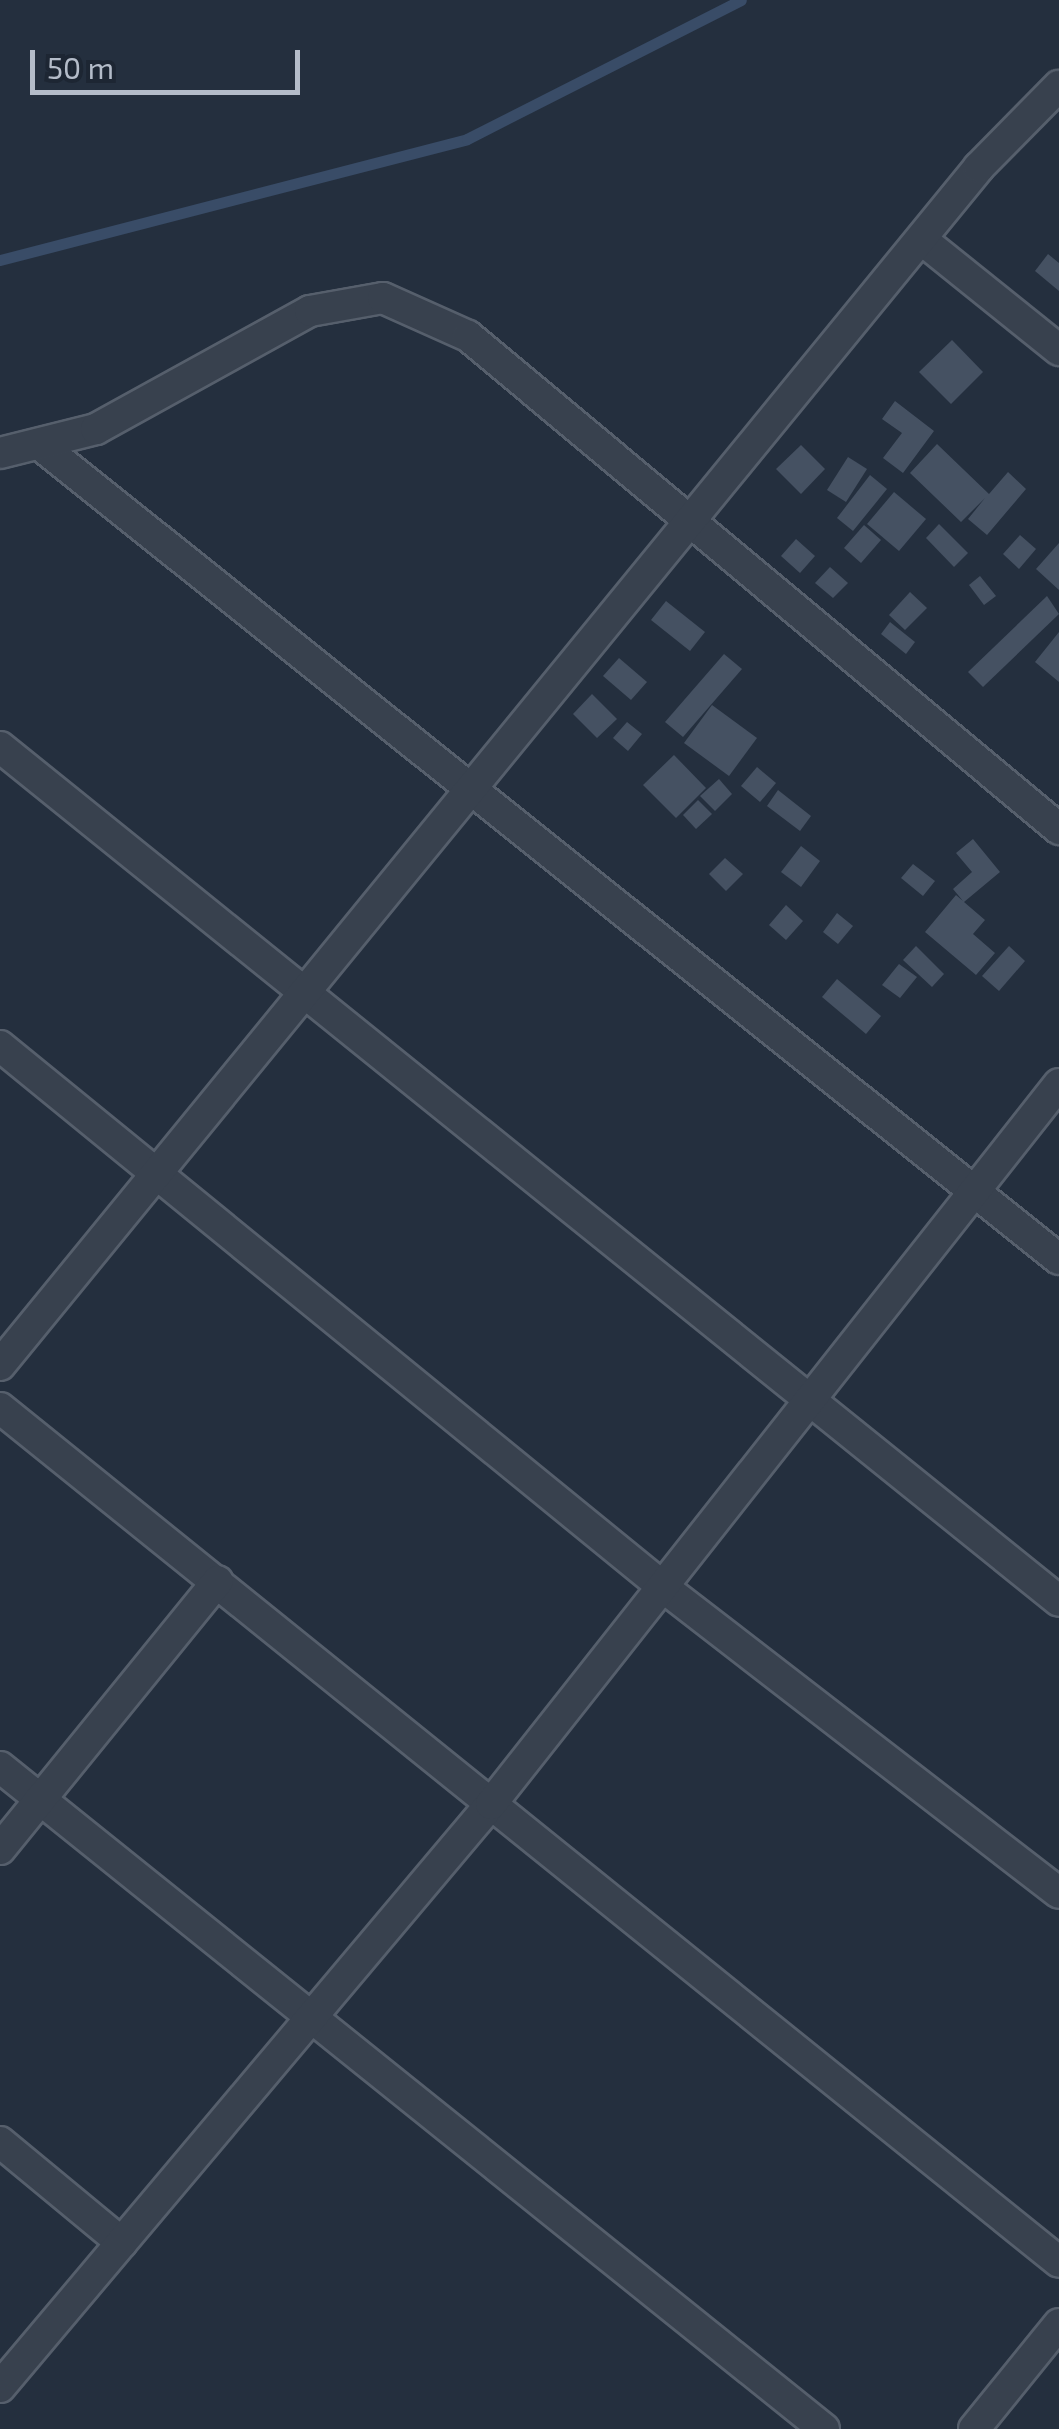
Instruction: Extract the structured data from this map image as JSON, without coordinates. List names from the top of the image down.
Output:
{
  "scale_bar": "50 m"
}
